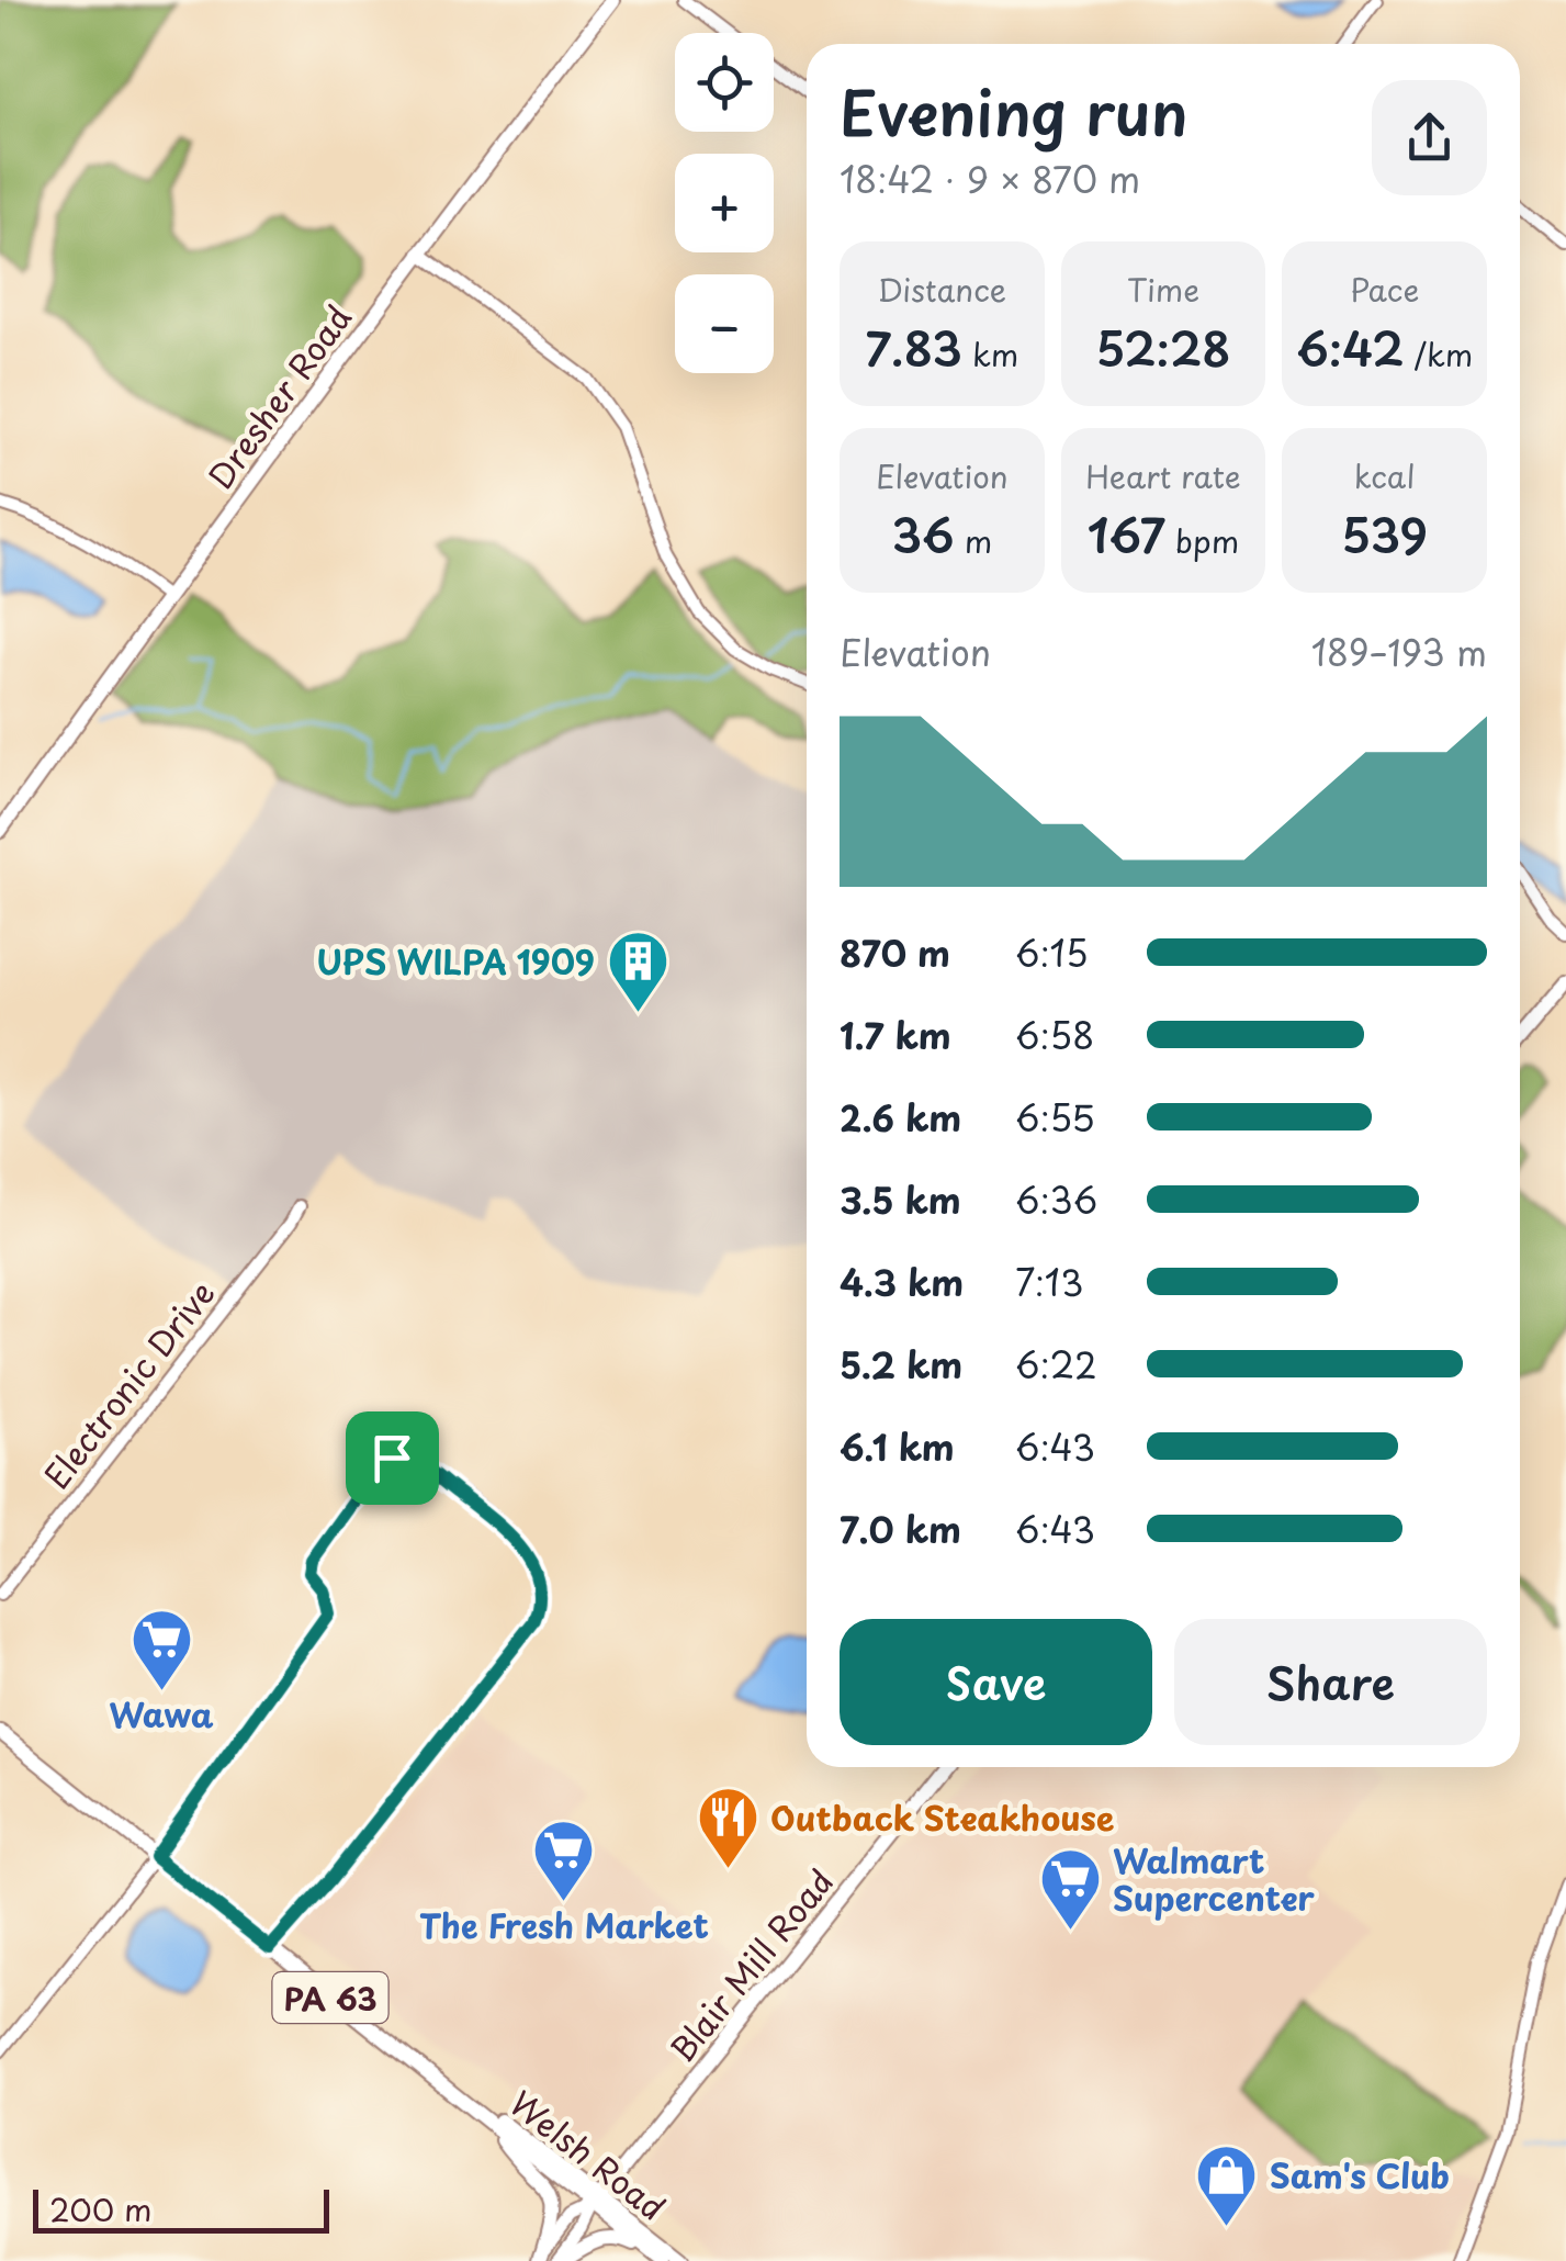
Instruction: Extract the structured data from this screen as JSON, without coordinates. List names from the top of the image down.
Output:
{
  "streets": {
    "main road": [
      "Dresher Road",
      "Blair Mill Road",
      "PA 63",
      "Welsh Road"
    ],
    "street": ["Electronic Drive"]
  },
  "crossings": [
    ["Blair Mill Road", "Welsh Road"]
  ],
  "places": {
    "building": ["UPS WILPA 1909"],
    "supermarket": ["Wawa", "The Fresh Market", "Walmart Supercenter"],
    "restaurant": ["Outback Steakhouse"],
    "shop": ["Sam's Club"]
  },
  "scale_bar": "200 m",
  "page": {
    "map_buttons": ["+", "−"],
    "heading": ["Evening run", "18:42 · 9 × 870 m"],
    "stats": [
      ["Distance", "7.83 km"],
      ["Time", "52:28"],
      ["Pace", "6:42 /km"],
      ["Elevation", "36 m"],
      ["Heart rate", "167 bpm"],
      ["kcal", "539"]
    ],
    "chart": ["Elevation", "189–193 m"],
    "list": [
      {
        "name": "870 m",
        "note": "6:15"
      },
      {
        "name": "1.7 km",
        "note": "6:58"
      },
      {
        "name": "2.6 km",
        "note": "6:55"
      },
      {
        "name": "3.5 km",
        "note": "6:36"
      },
      {
        "name": "4.3 km",
        "note": "7:13"
      },
      {
        "name": "5.2 km",
        "note": "6:22"
      },
      {
        "name": "6.1 km",
        "note": "6:43"
      },
      {
        "name": "7.0 km",
        "note": "6:43"
      }
    ],
    "buttons": ["Save", "Share"],
    "scale": "200 m"
  }
}
